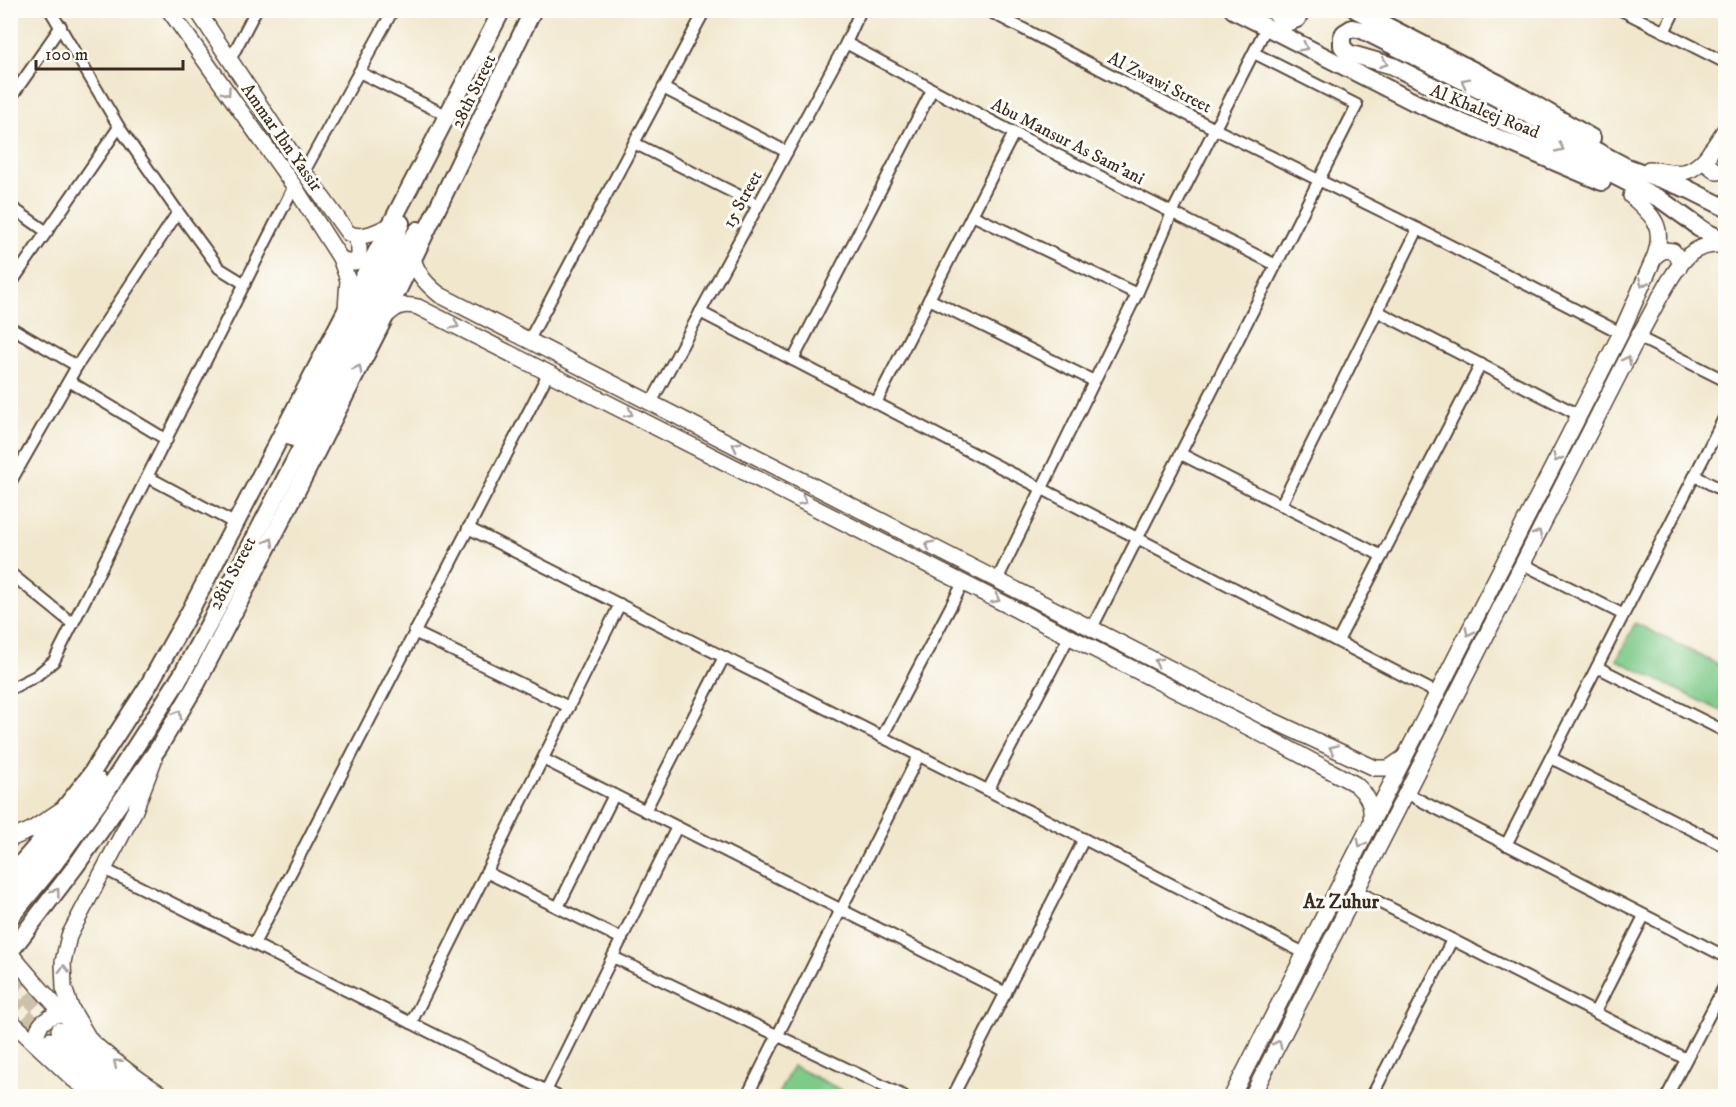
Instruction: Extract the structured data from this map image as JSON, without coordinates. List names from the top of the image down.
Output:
{
  "streets": {
    "main road": ["28th Street", "Al Khaleej Road"],
    "street": [
      "Al Zwawi Street",
      "Ammar Ibn Yassir",
      "Abu Mansur As Sam'ani",
      "15 Street"
    ]
  },
  "crossings": [
    ["28th Street", "Ammar Ibn Yassir"],
    ["Abu Mansur As Sam'ani", "15 Street"]
  ],
  "districts": ["Az Zuhur"],
  "scale_bar": "100 m"
}
